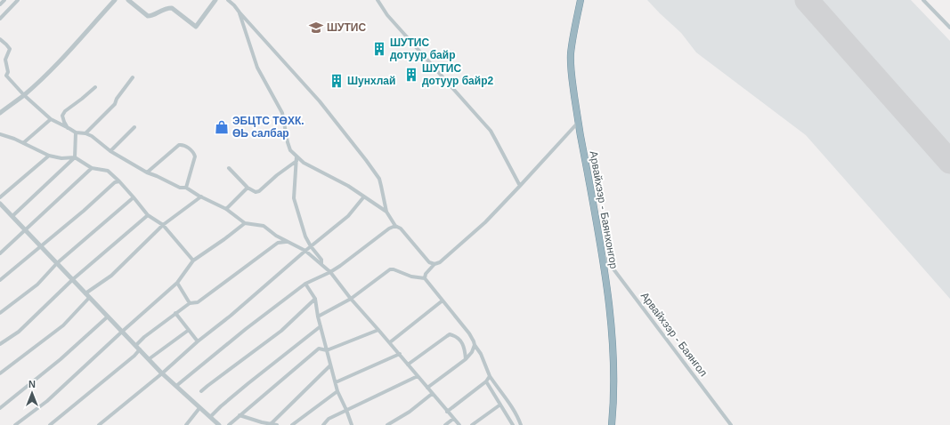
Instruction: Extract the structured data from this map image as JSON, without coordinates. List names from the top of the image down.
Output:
{
  "streets": {
    "highway": ["Арвайхээр - Баянхонгор"],
    "street": ["Арвайхээр - Баянгол"]
  },
  "crossings": [
    ["Арвайхээр - Баянхонгор", "Арвайхээр - Баянгол"]
  ],
  "places": {
    "school or university": ["ШУТИС"],
    "building": ["ШУТИС дотуур байр", "ШУТИС дотуур байр2", "Шунхлай"],
    "shop": ["ЭБЦТС ТӨХК. ӨЬ салбар"]
  },
  "north": "top"
}
